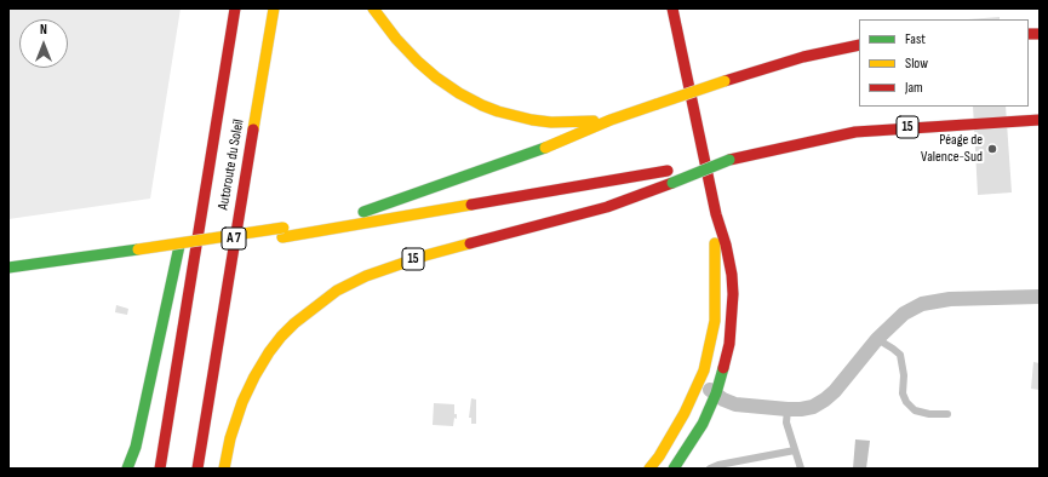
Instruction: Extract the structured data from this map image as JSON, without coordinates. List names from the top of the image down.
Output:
{
  "streets": {
    "main road": ["15", "Autoroute du Soleil", "A 7"]
  },
  "places": ["Péage de Valence-Sud"],
  "legend": ["Fast", "Slow", "Jam"],
  "north": "top"
}
